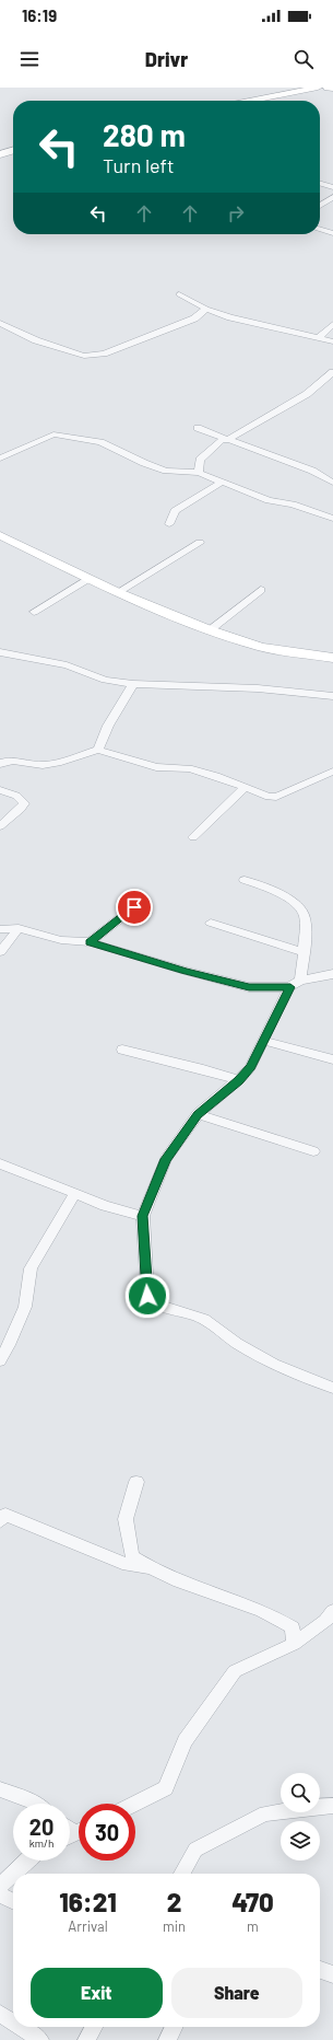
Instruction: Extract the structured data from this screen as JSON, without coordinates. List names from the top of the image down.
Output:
{
  "page": {
    "status": "16:19",
    "header": "Drivr",
    "turn": ["280 m", "Turn left"],
    "speed": "20 km/h",
    "limit": "30",
    "eta": [
      "16:21",
      "Arrival",
      "2",
      "min",
      "470",
      "m"
    ],
    "buttons": ["Exit", "Share"]
  }
}
